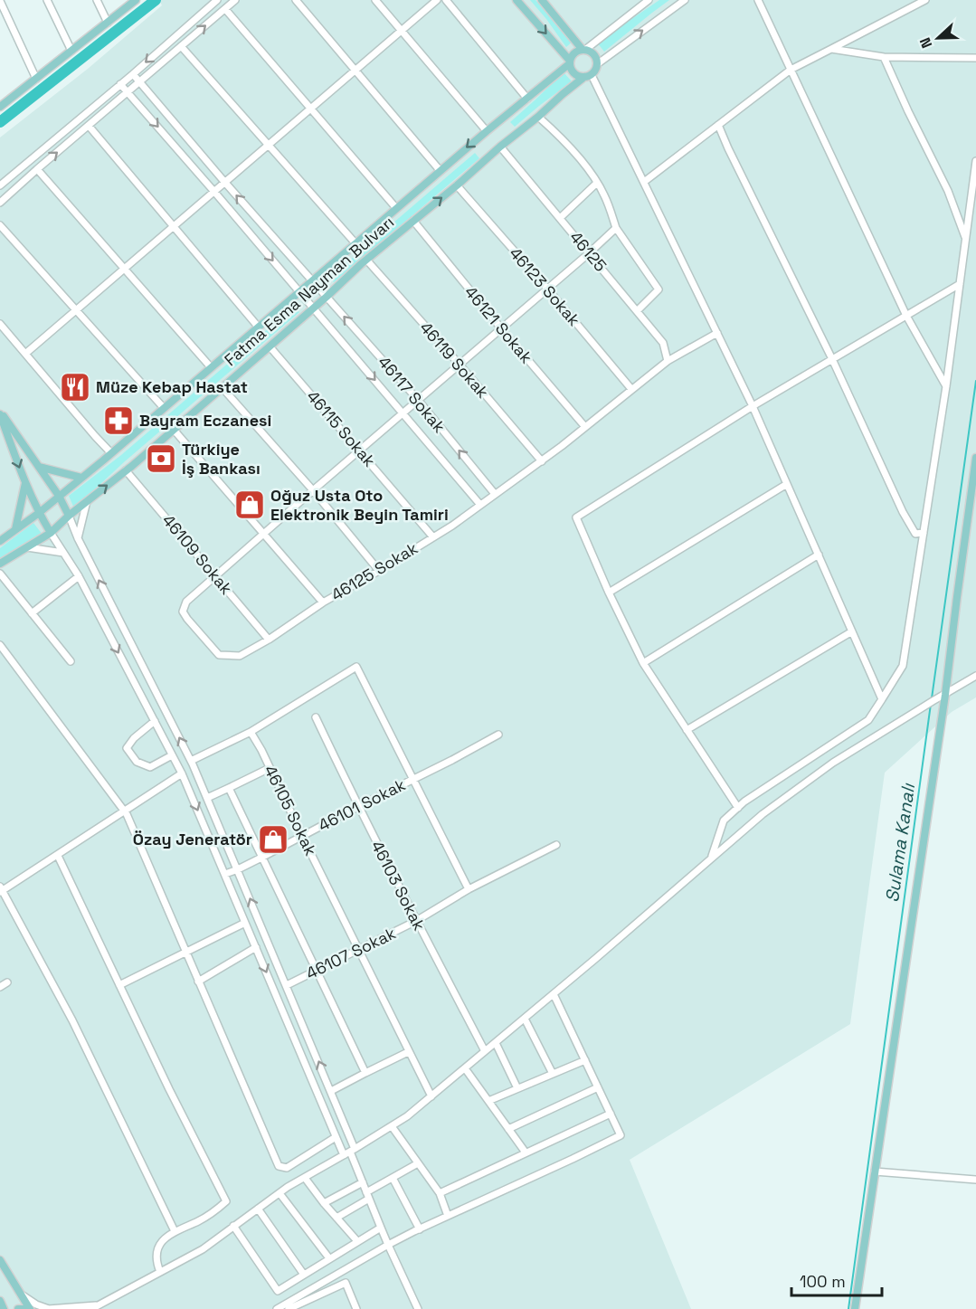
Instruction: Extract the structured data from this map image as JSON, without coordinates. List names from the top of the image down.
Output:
{
  "streets": {
    "main road": ["Fatma Esma Nayman Bulvarı"],
    "street": [
      "46125",
      "46123 Sokak",
      "46121 Sokak",
      "46119 Sokak",
      "46117 Sokak",
      "46115 Sokak",
      "46109 Sokak",
      "46125 Sokak",
      "46101 Sokak",
      "46105 Sokak",
      "46103 Sokak",
      "46107 Sokak"
    ]
  },
  "crossings": [
    ["46125", "Fatma Esma Nayman Bulvarı"],
    ["46123 Sokak", "Fatma Esma Nayman Bulvarı"],
    ["Fatma Esma Nayman Bulvarı", "46121 Sokak"],
    ["Fatma Esma Nayman Bulvarı", "46119 Sokak"],
    ["Fatma Esma Nayman Bulvarı", "46117 Sokak"],
    ["Fatma Esma Nayman Bulvarı", "46115 Sokak"],
    ["Fatma Esma Nayman Bulvarı", "46109 Sokak"],
    ["46117 Sokak", "46125 Sokak"],
    ["46115 Sokak", "46125 Sokak"],
    ["46109 Sokak", "46125 Sokak"],
    ["46101 Sokak", "46105 Sokak"],
    ["46101 Sokak", "46103 Sokak"],
    ["46105 Sokak", "46107 Sokak"],
    ["46103 Sokak", "46107 Sokak"]
  ],
  "water": ["Sulama Kanalı"],
  "places": {
    "restaurant": ["Müze Kebap Hastat"],
    "pharmacy": ["Bayram Eczanesi"],
    "bank": ["Türkiye İş Bankası"],
    "shop": ["Oğuz Usta Oto Elektronik Beyin Tamiri", "Özay Jeneratör"]
  },
  "scale_bar": "100 m",
  "north": "left"
}
